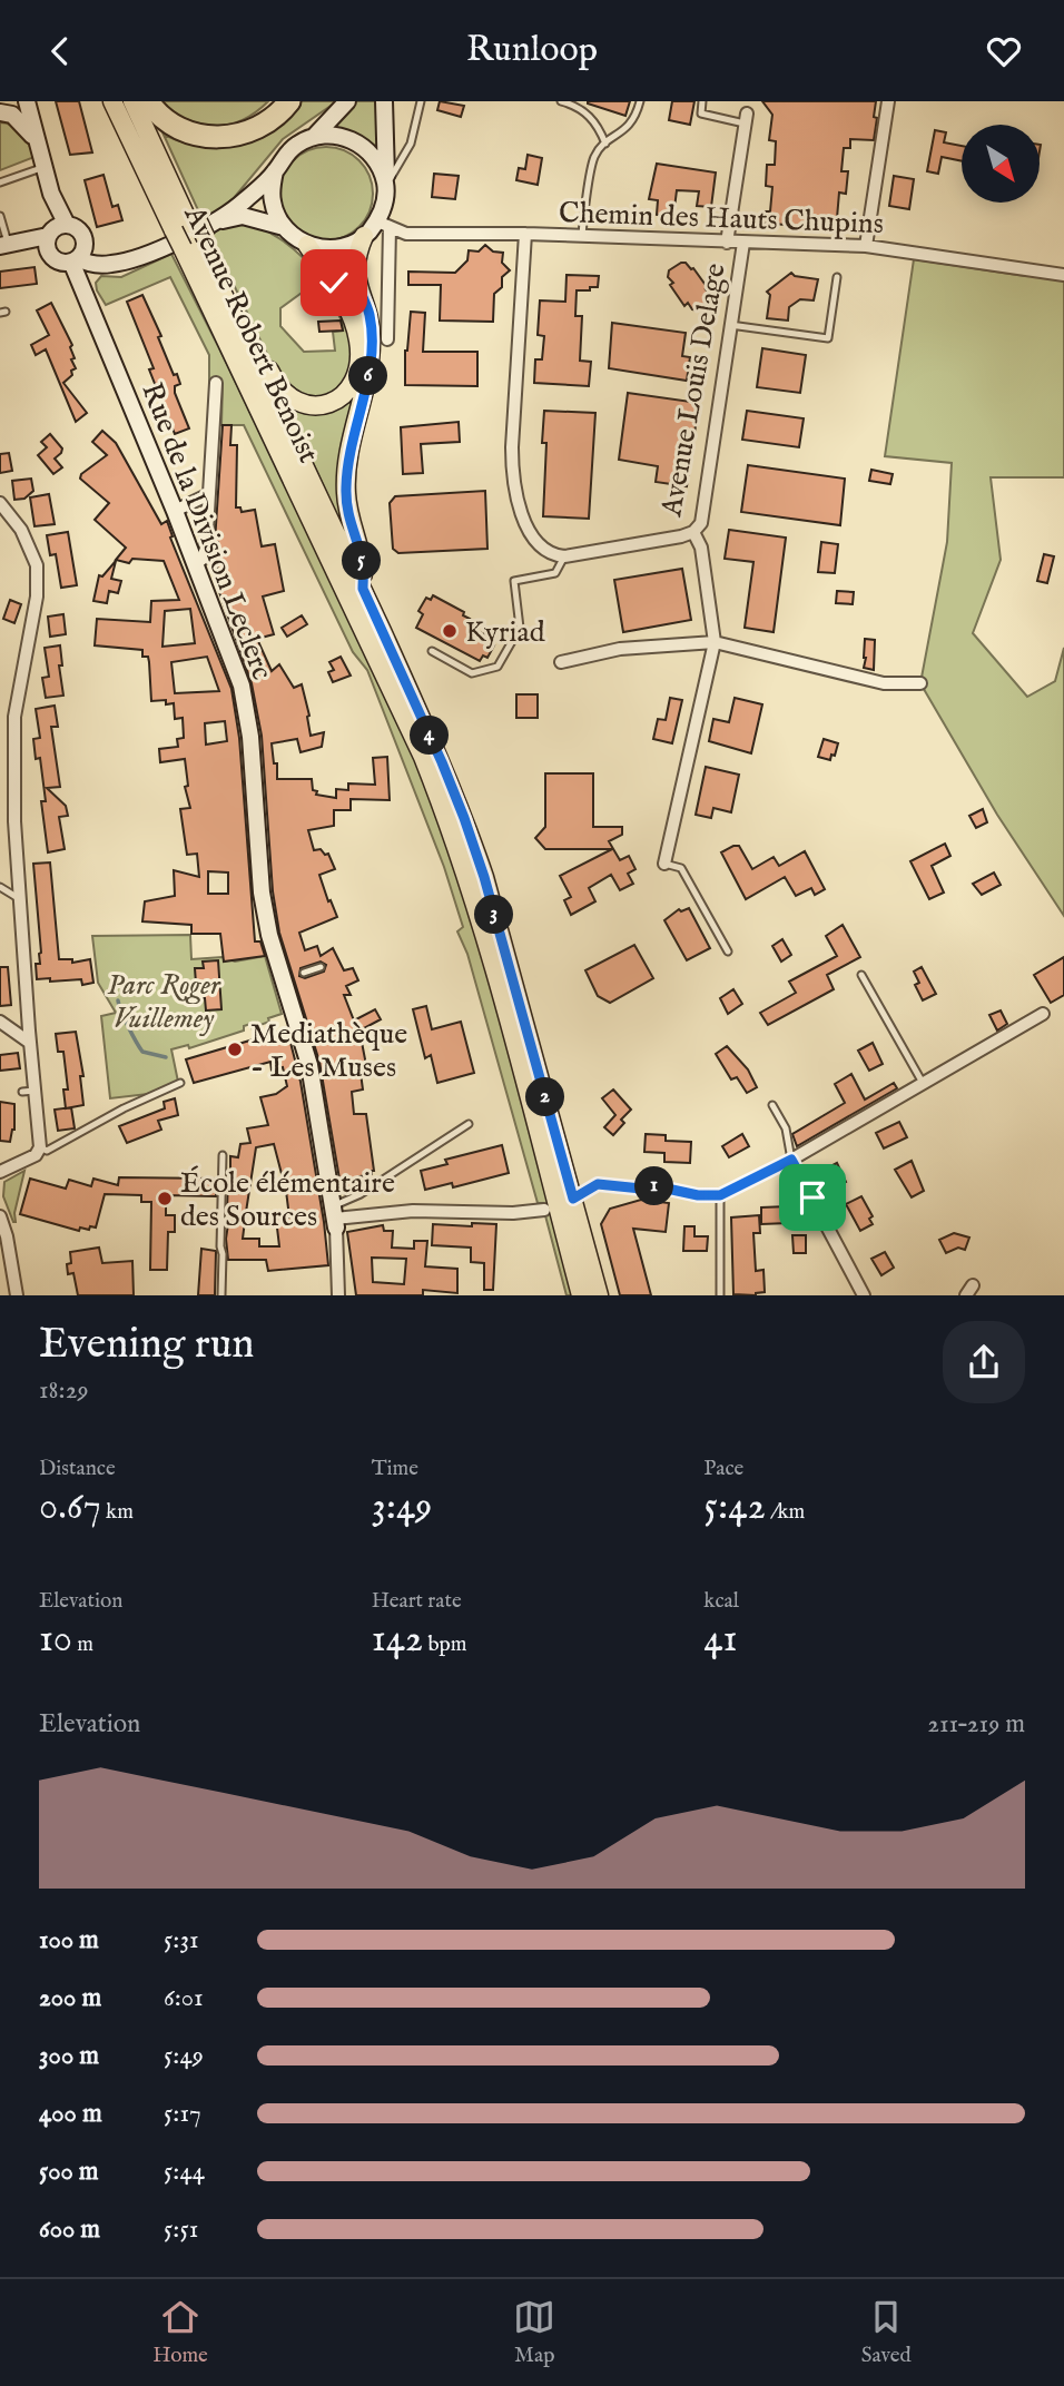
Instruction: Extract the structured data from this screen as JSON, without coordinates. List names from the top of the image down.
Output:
{
  "streets": {
    "main road": ["Avenue Robert Benoist"],
    "street": ["Chemin des Hauts Chupins", "Avenue Louis Delage", "Rue de la Division Leclerc"]
  },
  "crossings": [
    ["Chemin des Hauts Chupins", "Avenue Louis Delage"]
  ],
  "parks": ["Parc Roger Vuillemey"],
  "places": ["Kyriad", "Mediathèque - Les Muses", "École élémentaire des Sources"],
  "north": "bottom right",
  "page": {
    "header": "Runloop",
    "pins": [
      "6",
      "5",
      "4",
      "3",
      "2",
      "1"
    ],
    "heading": ["Evening run", "18:29"],
    "stats": [
      ["Distance", "0.67 km"],
      ["Time", "3:49"],
      ["Pace", "5:42 /km"],
      ["Elevation", "10 m"],
      ["Heart rate", "142 bpm"],
      ["kcal", "41"]
    ],
    "chart": ["Elevation", "211–219 m"],
    "list": [
      {
        "name": "100 m",
        "note": "5:31"
      },
      {
        "name": "200 m",
        "note": "6:01"
      },
      {
        "name": "300 m",
        "note": "5:49"
      },
      {
        "name": "400 m",
        "note": "5:17"
      },
      {
        "name": "500 m",
        "note": "5:44"
      },
      {
        "name": "600 m",
        "note": "5:51"
      }
    ],
    "tabs": ["Home", "Map", "Saved"]
  }
}
